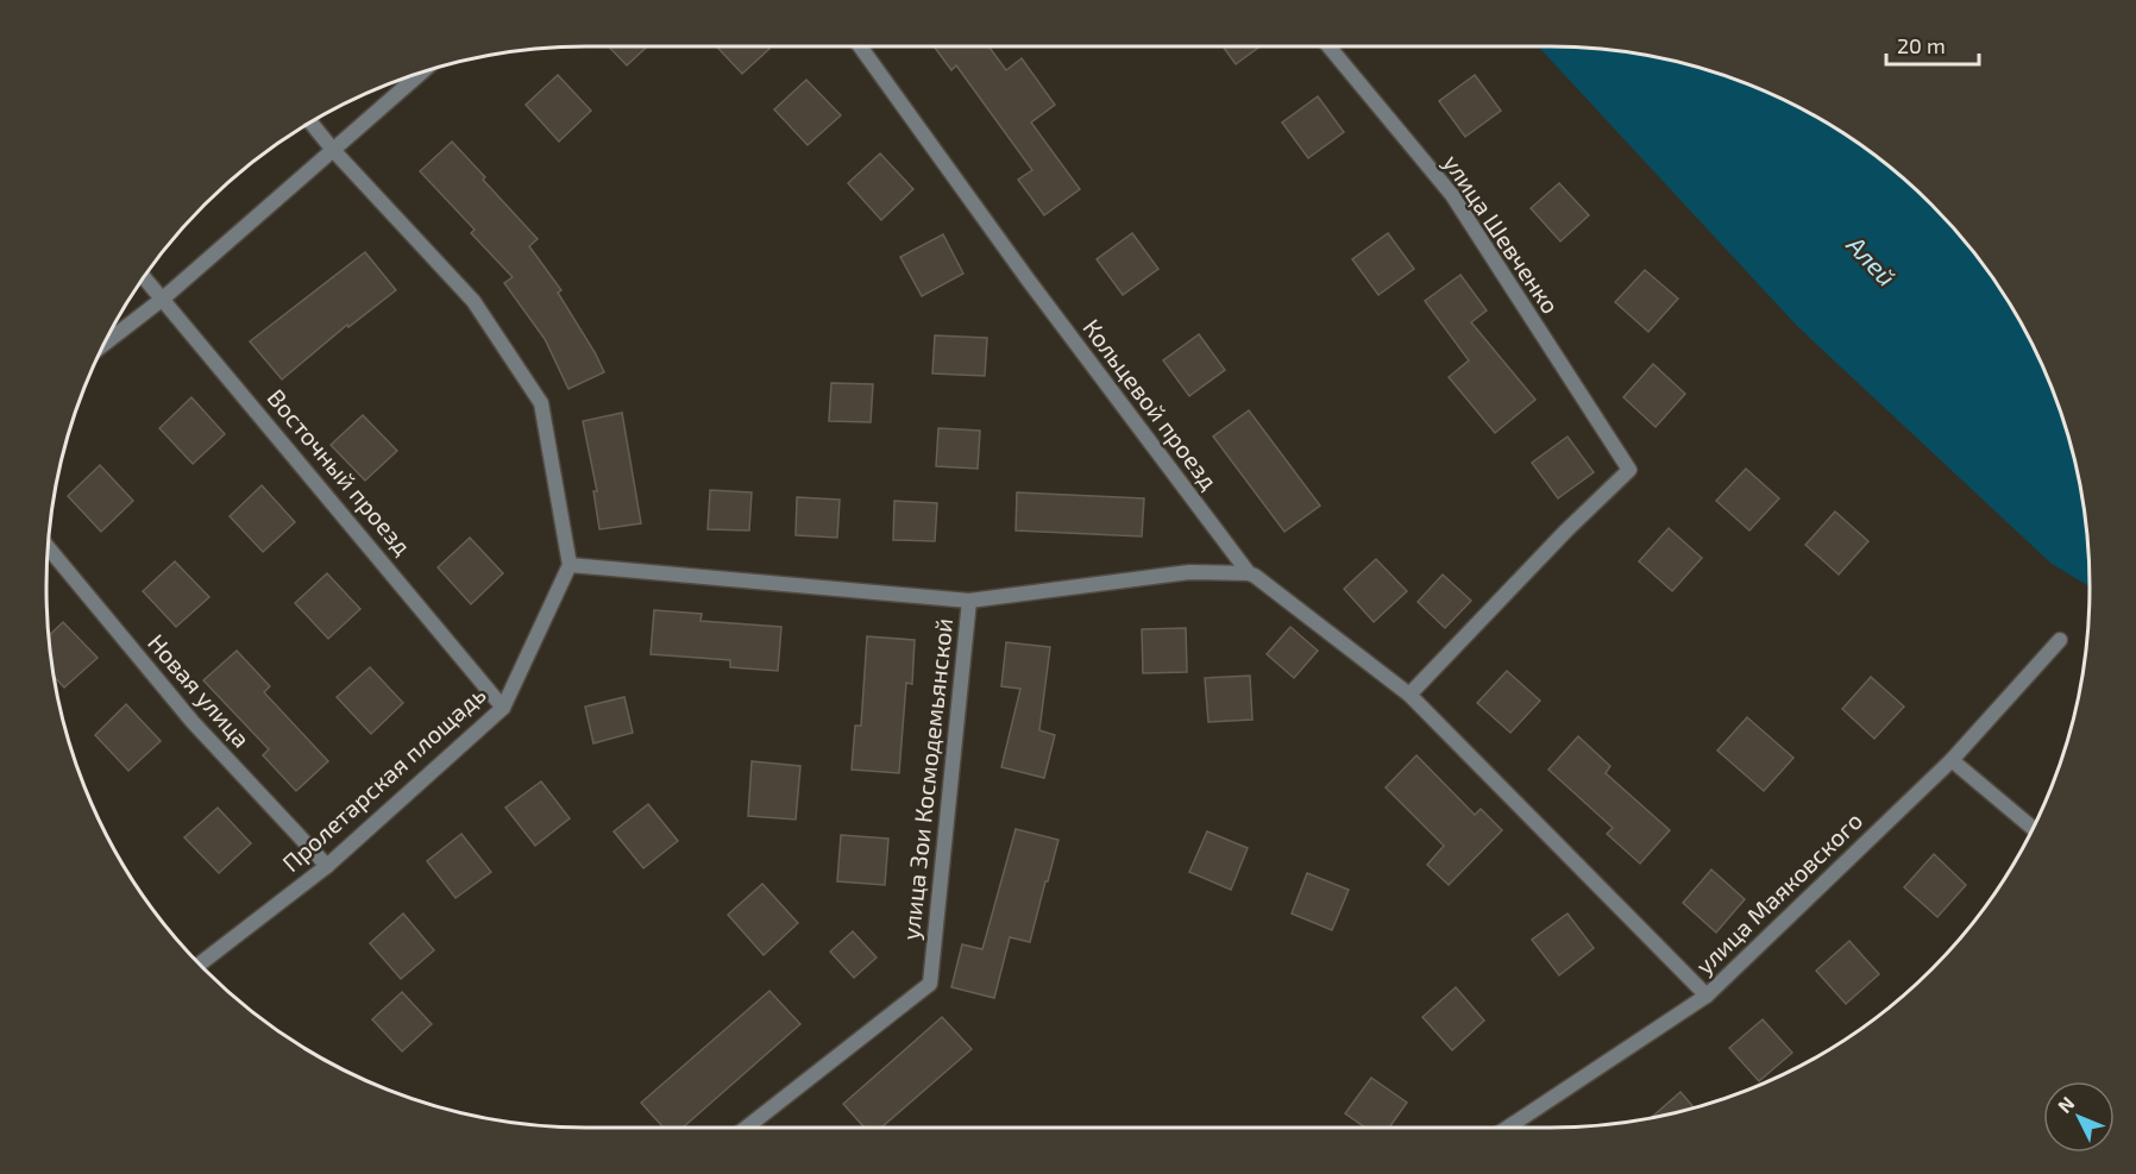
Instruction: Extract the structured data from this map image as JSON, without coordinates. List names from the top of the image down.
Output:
{
  "streets": {
    "street": [
      "улица Шевченко",
      "Кольцевой проезд",
      "Восточный проезд",
      "Новая улица",
      "Пролетарская площадь",
      "улица Зои Космодемьянской",
      "улица Маяковского"
    ]
  },
  "crossings": [
    ["улица Шевченко", "Кольцевой проезд"],
    ["Кольцевой проезд", "улица Маяковского"],
    ["Восточный проезд", "Пролетарская площадь"],
    ["Новая улица", "Пролетарская площадь"],
    ["Пролетарская площадь", "улица Зои Космодемьянской"]
  ],
  "water": ["Алей"],
  "scale_bar": "20 m",
  "north": "top left"
}
